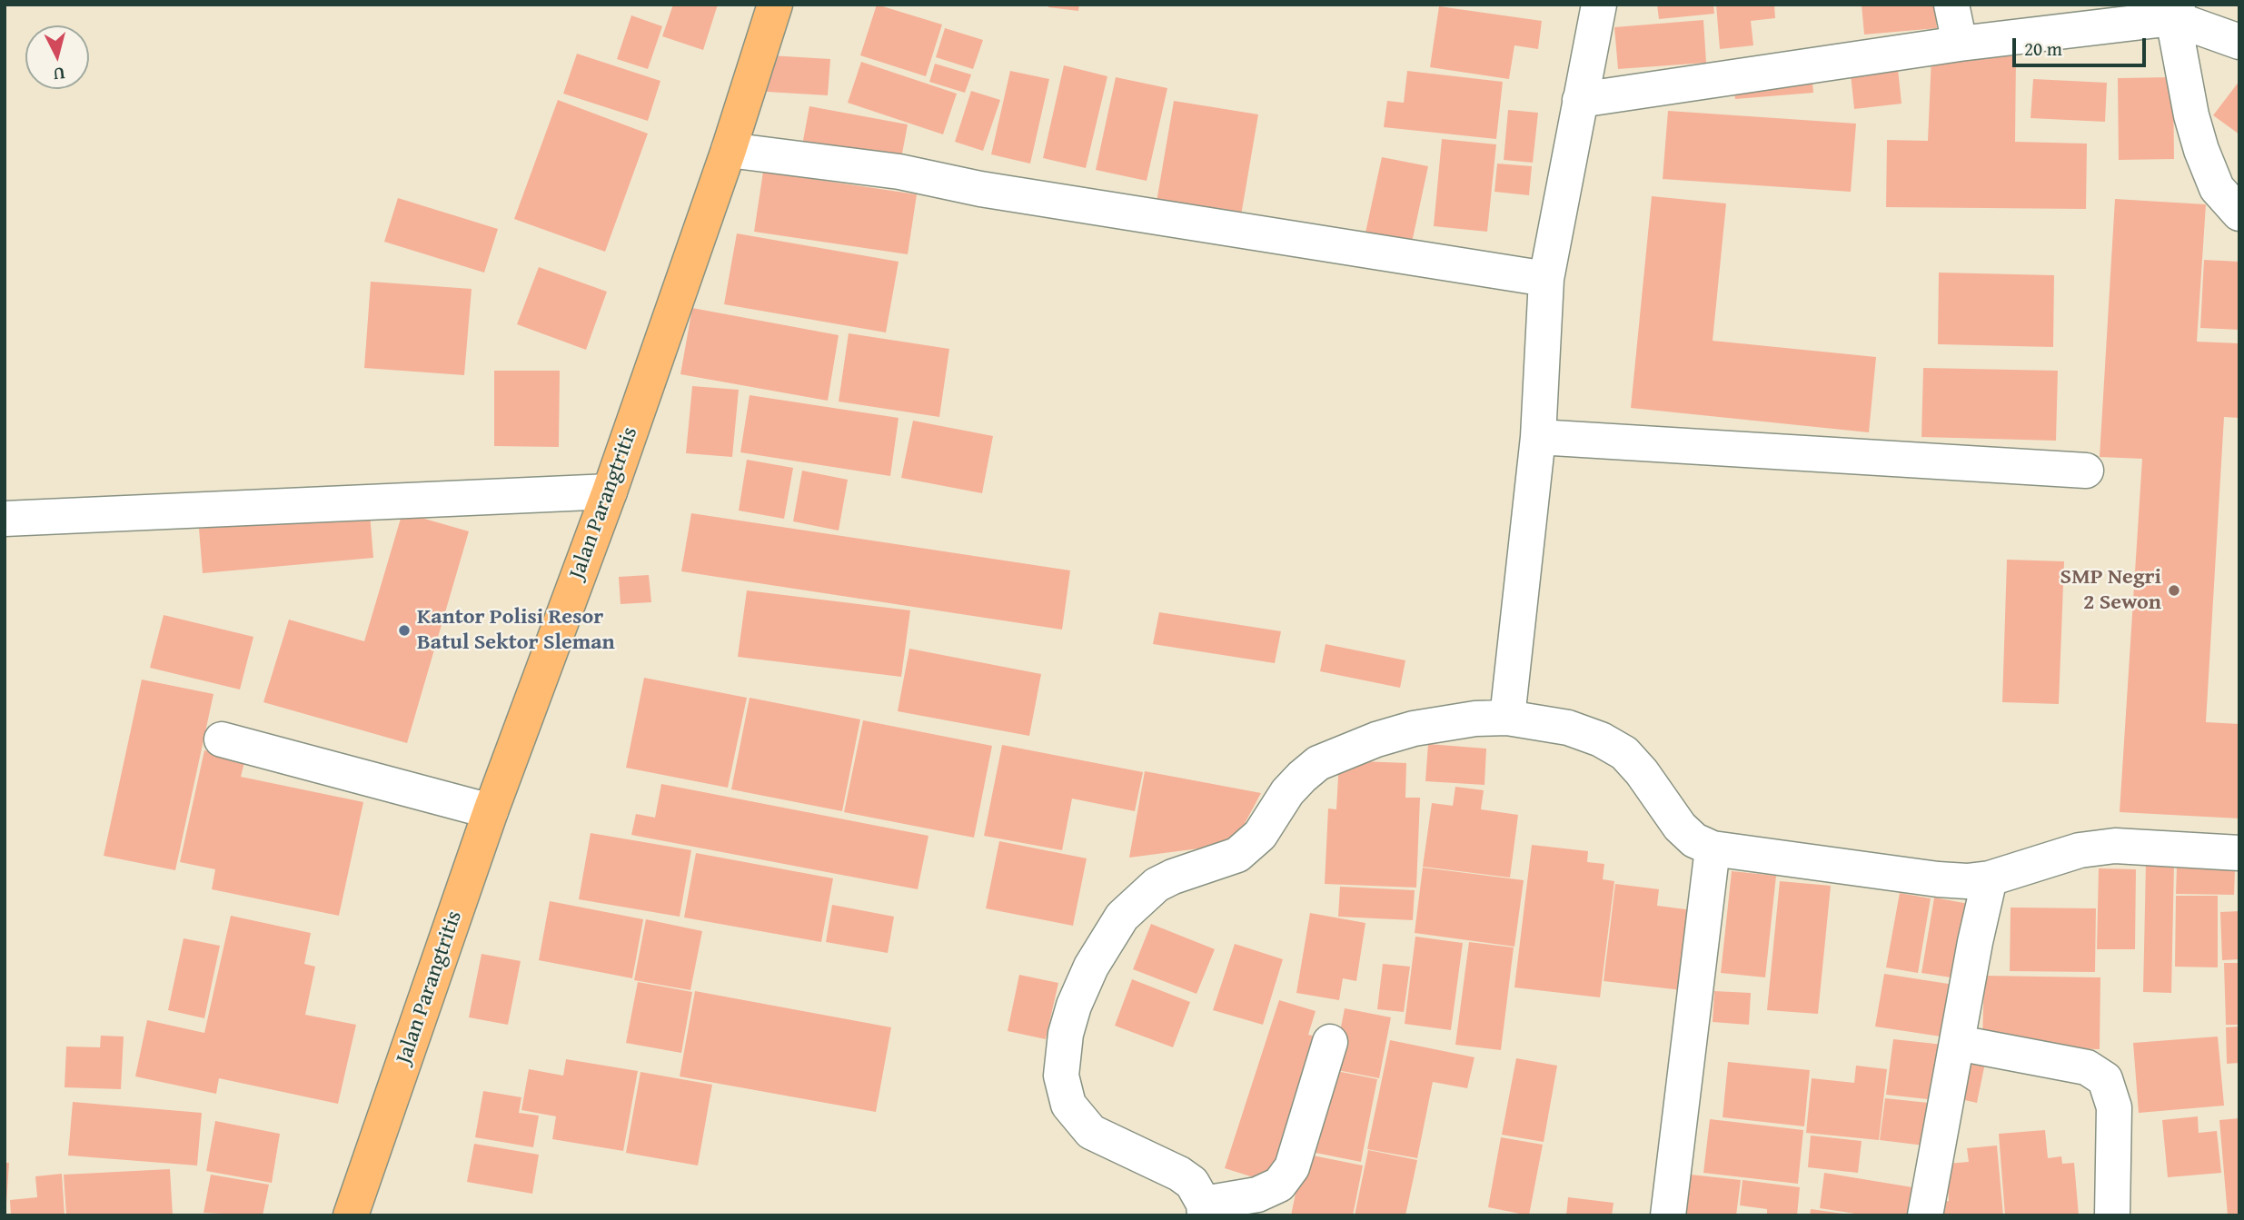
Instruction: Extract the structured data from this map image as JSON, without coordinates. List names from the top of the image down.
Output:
{
  "streets": {
    "main road": ["Jalan Parangtritis"]
  },
  "places": ["SMP Negri 2 Sewon", "Kantor Polisi Resor Batul Sektor Sleman"],
  "scale_bar": "20 m",
  "north": "bottom"
}
